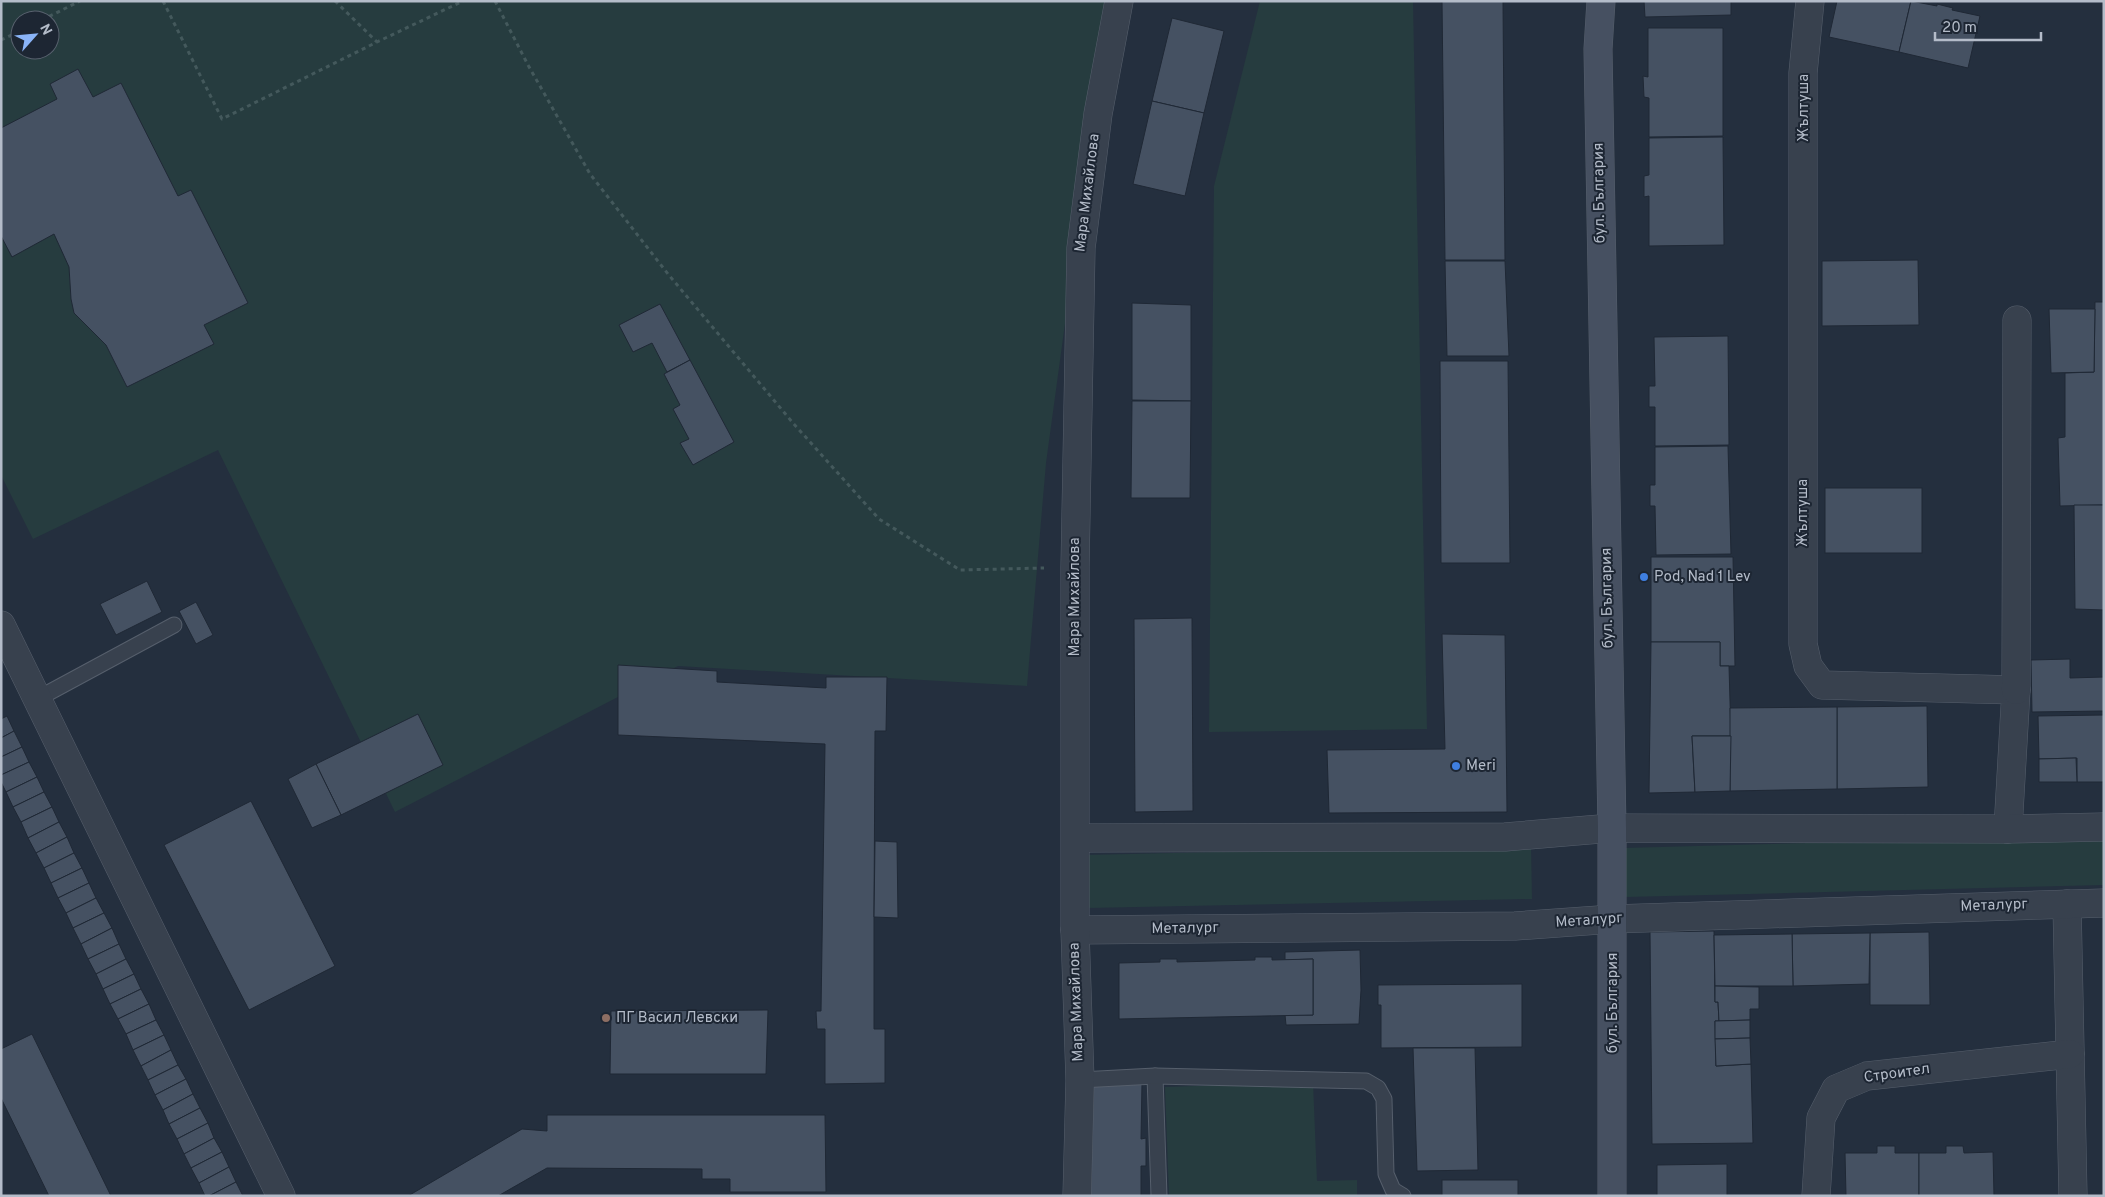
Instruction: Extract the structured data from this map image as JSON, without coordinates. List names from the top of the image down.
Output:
{
  "streets": {
    "main road": ["бул. България"],
    "street": [
      "Жълтуша",
      "Мара Михайлова",
      "Металург",
      "Строител"
    ]
  },
  "crossings": [
    ["Мара Михайлова", "Металург"],
    ["бул. България", "Металург"]
  ],
  "places": ["Pod, Nad 1 Lev", "Meri", "ПГ Васил Левски"],
  "scale_bar": "20 m",
  "north": "top right"
}
